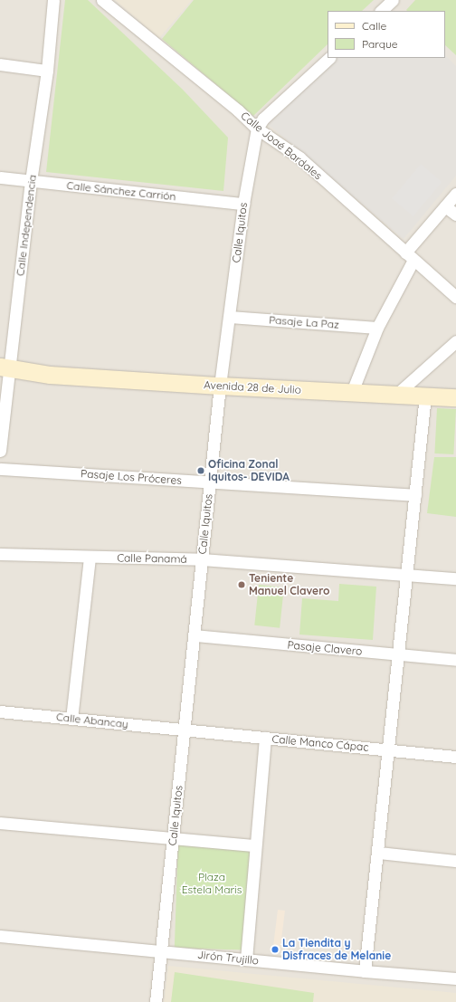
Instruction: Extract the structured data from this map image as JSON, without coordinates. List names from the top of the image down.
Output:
{
  "streets": {
    "main road": ["Avenida 28 de Julio"],
    "street": [
      "Calle Joaé Bardales",
      "Calle Sánchez Carrión",
      "Calle Independencia",
      "Calle Iquitos",
      "Pasaje La Paz",
      "Pasaje Los Próceres",
      "Calle Panamá",
      "Pasaje Clavero",
      "Calle Abancay",
      "Calle Manco Cápac",
      "Jirón Trujillo"
    ]
  },
  "crossings": [
    ["Calle Joaé Bardales", "Calle Iquitos"],
    ["Calle Sánchez Carrión", "Calle Independencia"],
    ["Calle Sánchez Carrión", "Calle Iquitos"],
    ["Calle Independencia", "Avenida 28 de Julio"],
    ["Calle Iquitos", "Pasaje La Paz"],
    ["Calle Iquitos", "Avenida 28 de Julio"],
    ["Calle Iquitos", "Pasaje Los Próceres"],
    ["Calle Iquitos", "Calle Panamá"],
    ["Calle Iquitos", "Pasaje Clavero"],
    ["Calle Iquitos", "Calle Abancay"],
    ["Calle Iquitos", "Calle Manco Cápac"],
    ["Calle Iquitos", "Jirón Trujillo"],
    ["Calle Abancay", "Calle Manco Cápac"]
  ],
  "parks": ["Plaza Estela Maris"],
  "places": ["Oficina Zonal Iquitos- DEVIDA", "Teniente Manuel Clavero", "La Tiendita y Disfraces de Melanie"],
  "legend": ["Calle", "Parque"]
}
